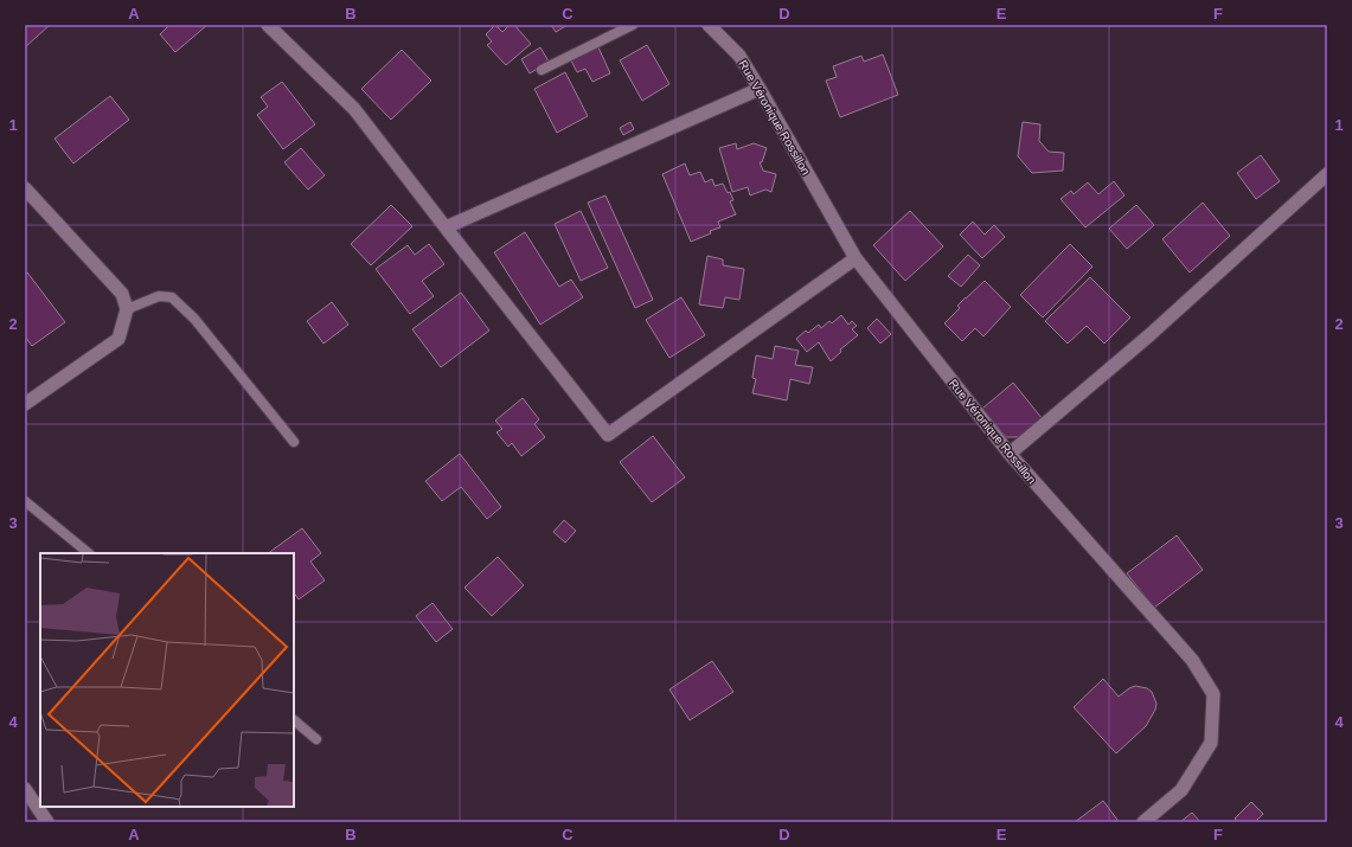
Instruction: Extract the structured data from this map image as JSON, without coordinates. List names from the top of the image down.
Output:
{
  "streets": {
    "street": ["Rue Véronique Rossillon"]
  },
  "grid": {
    "columns": [
      "A",
      "B",
      "C",
      "D",
      "E",
      "F"
    ],
    "rows": [
      "1",
      "2",
      "3",
      "4"
    ]
  }
}
